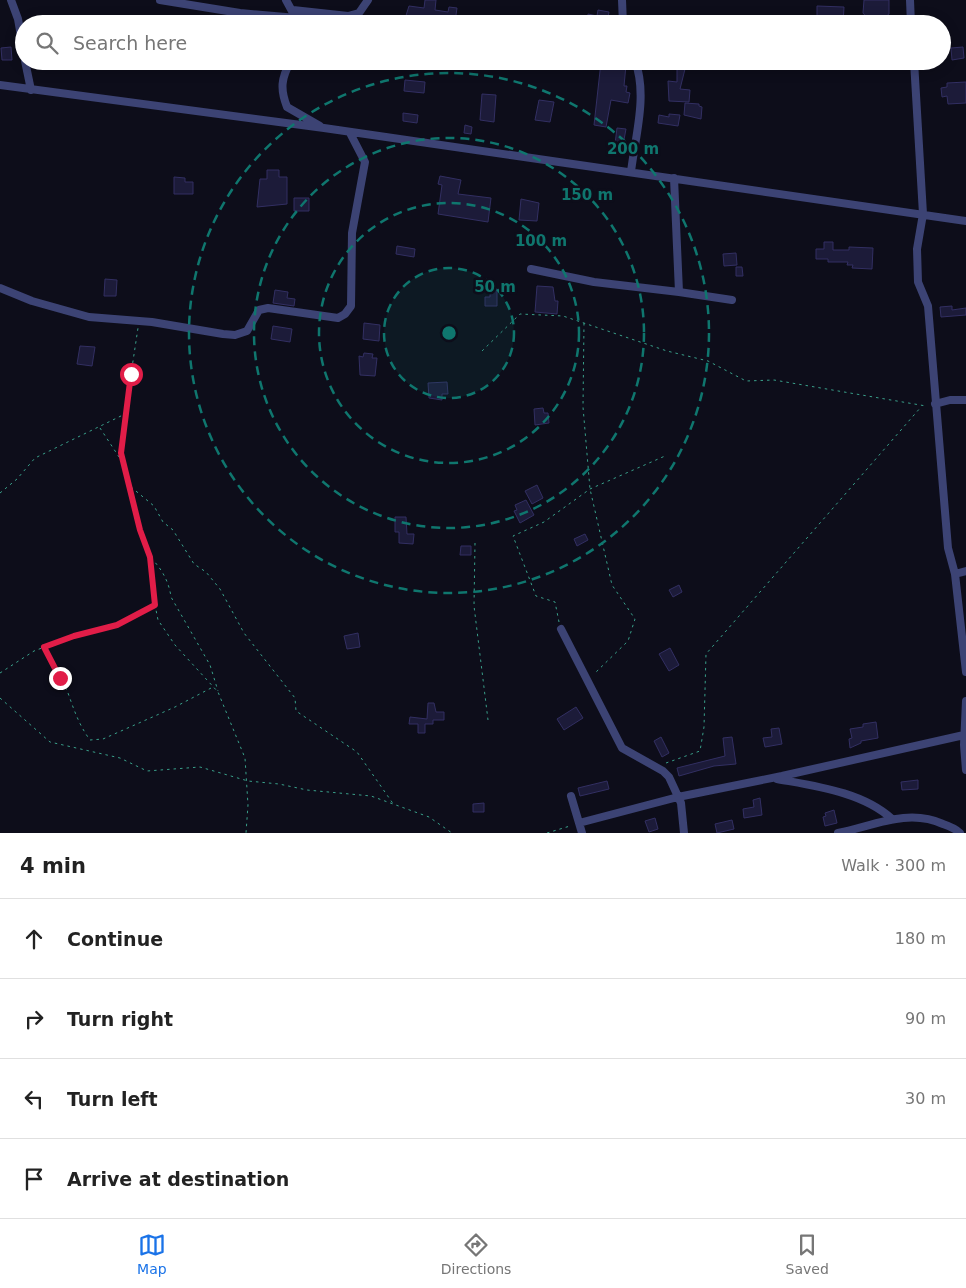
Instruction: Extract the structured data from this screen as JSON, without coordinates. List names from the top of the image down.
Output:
{
  "page": {
    "search": "Search here",
    "heading": ["4 min", "Walk · 300 m"],
    "list": [
      ["Continue", "180 m"],
      ["Turn right", "90 m"],
      ["Turn left", "30 m"],
      "Arrive at destination"
    ],
    "nav": ["Map", "Directions", "Saved"]
  },
  "rings": [
    "200 m",
    "150 m",
    "100 m",
    "50 m"
  ]
}
